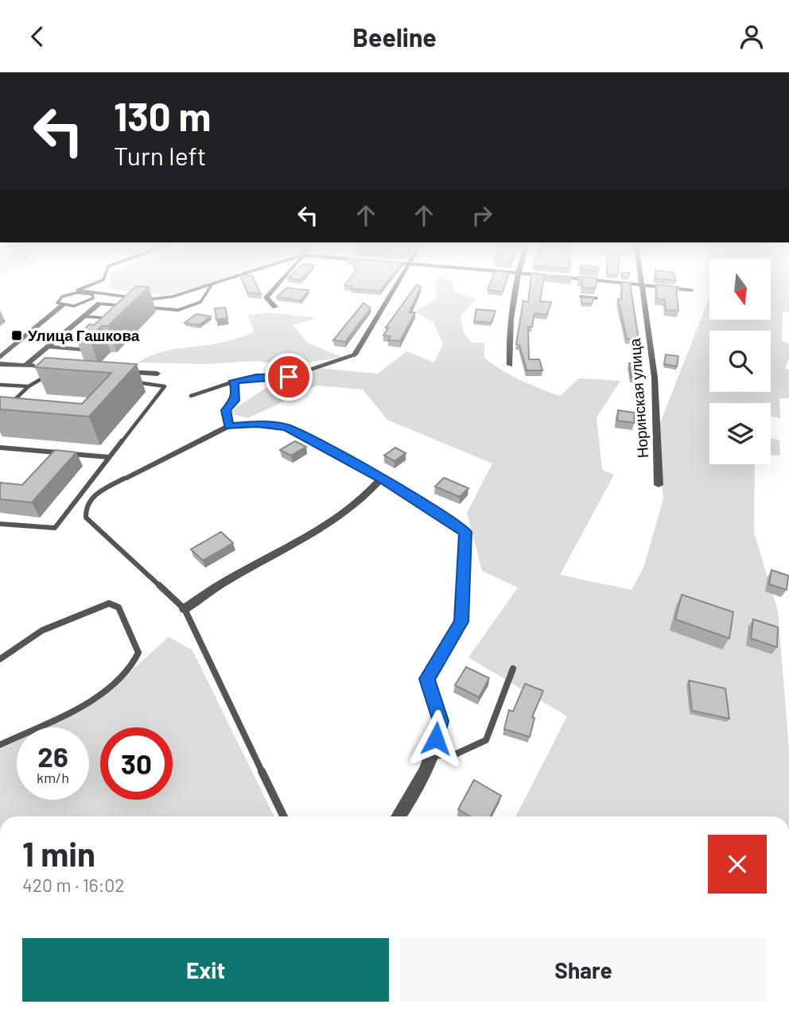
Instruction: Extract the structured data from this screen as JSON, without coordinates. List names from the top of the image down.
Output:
{
  "streets": {
    "street": ["Норинская улица"]
  },
  "places": {
    "transit": ["Улица Гашкова"]
  },
  "north": "bottom",
  "page": {
    "header": "Beeline",
    "turn": ["130 m", "Turn left"],
    "speed": "26 km/h",
    "limit": "30",
    "heading": ["1 min", "420 m · 16:02"],
    "buttons": ["Exit", "Share"]
  }
}
